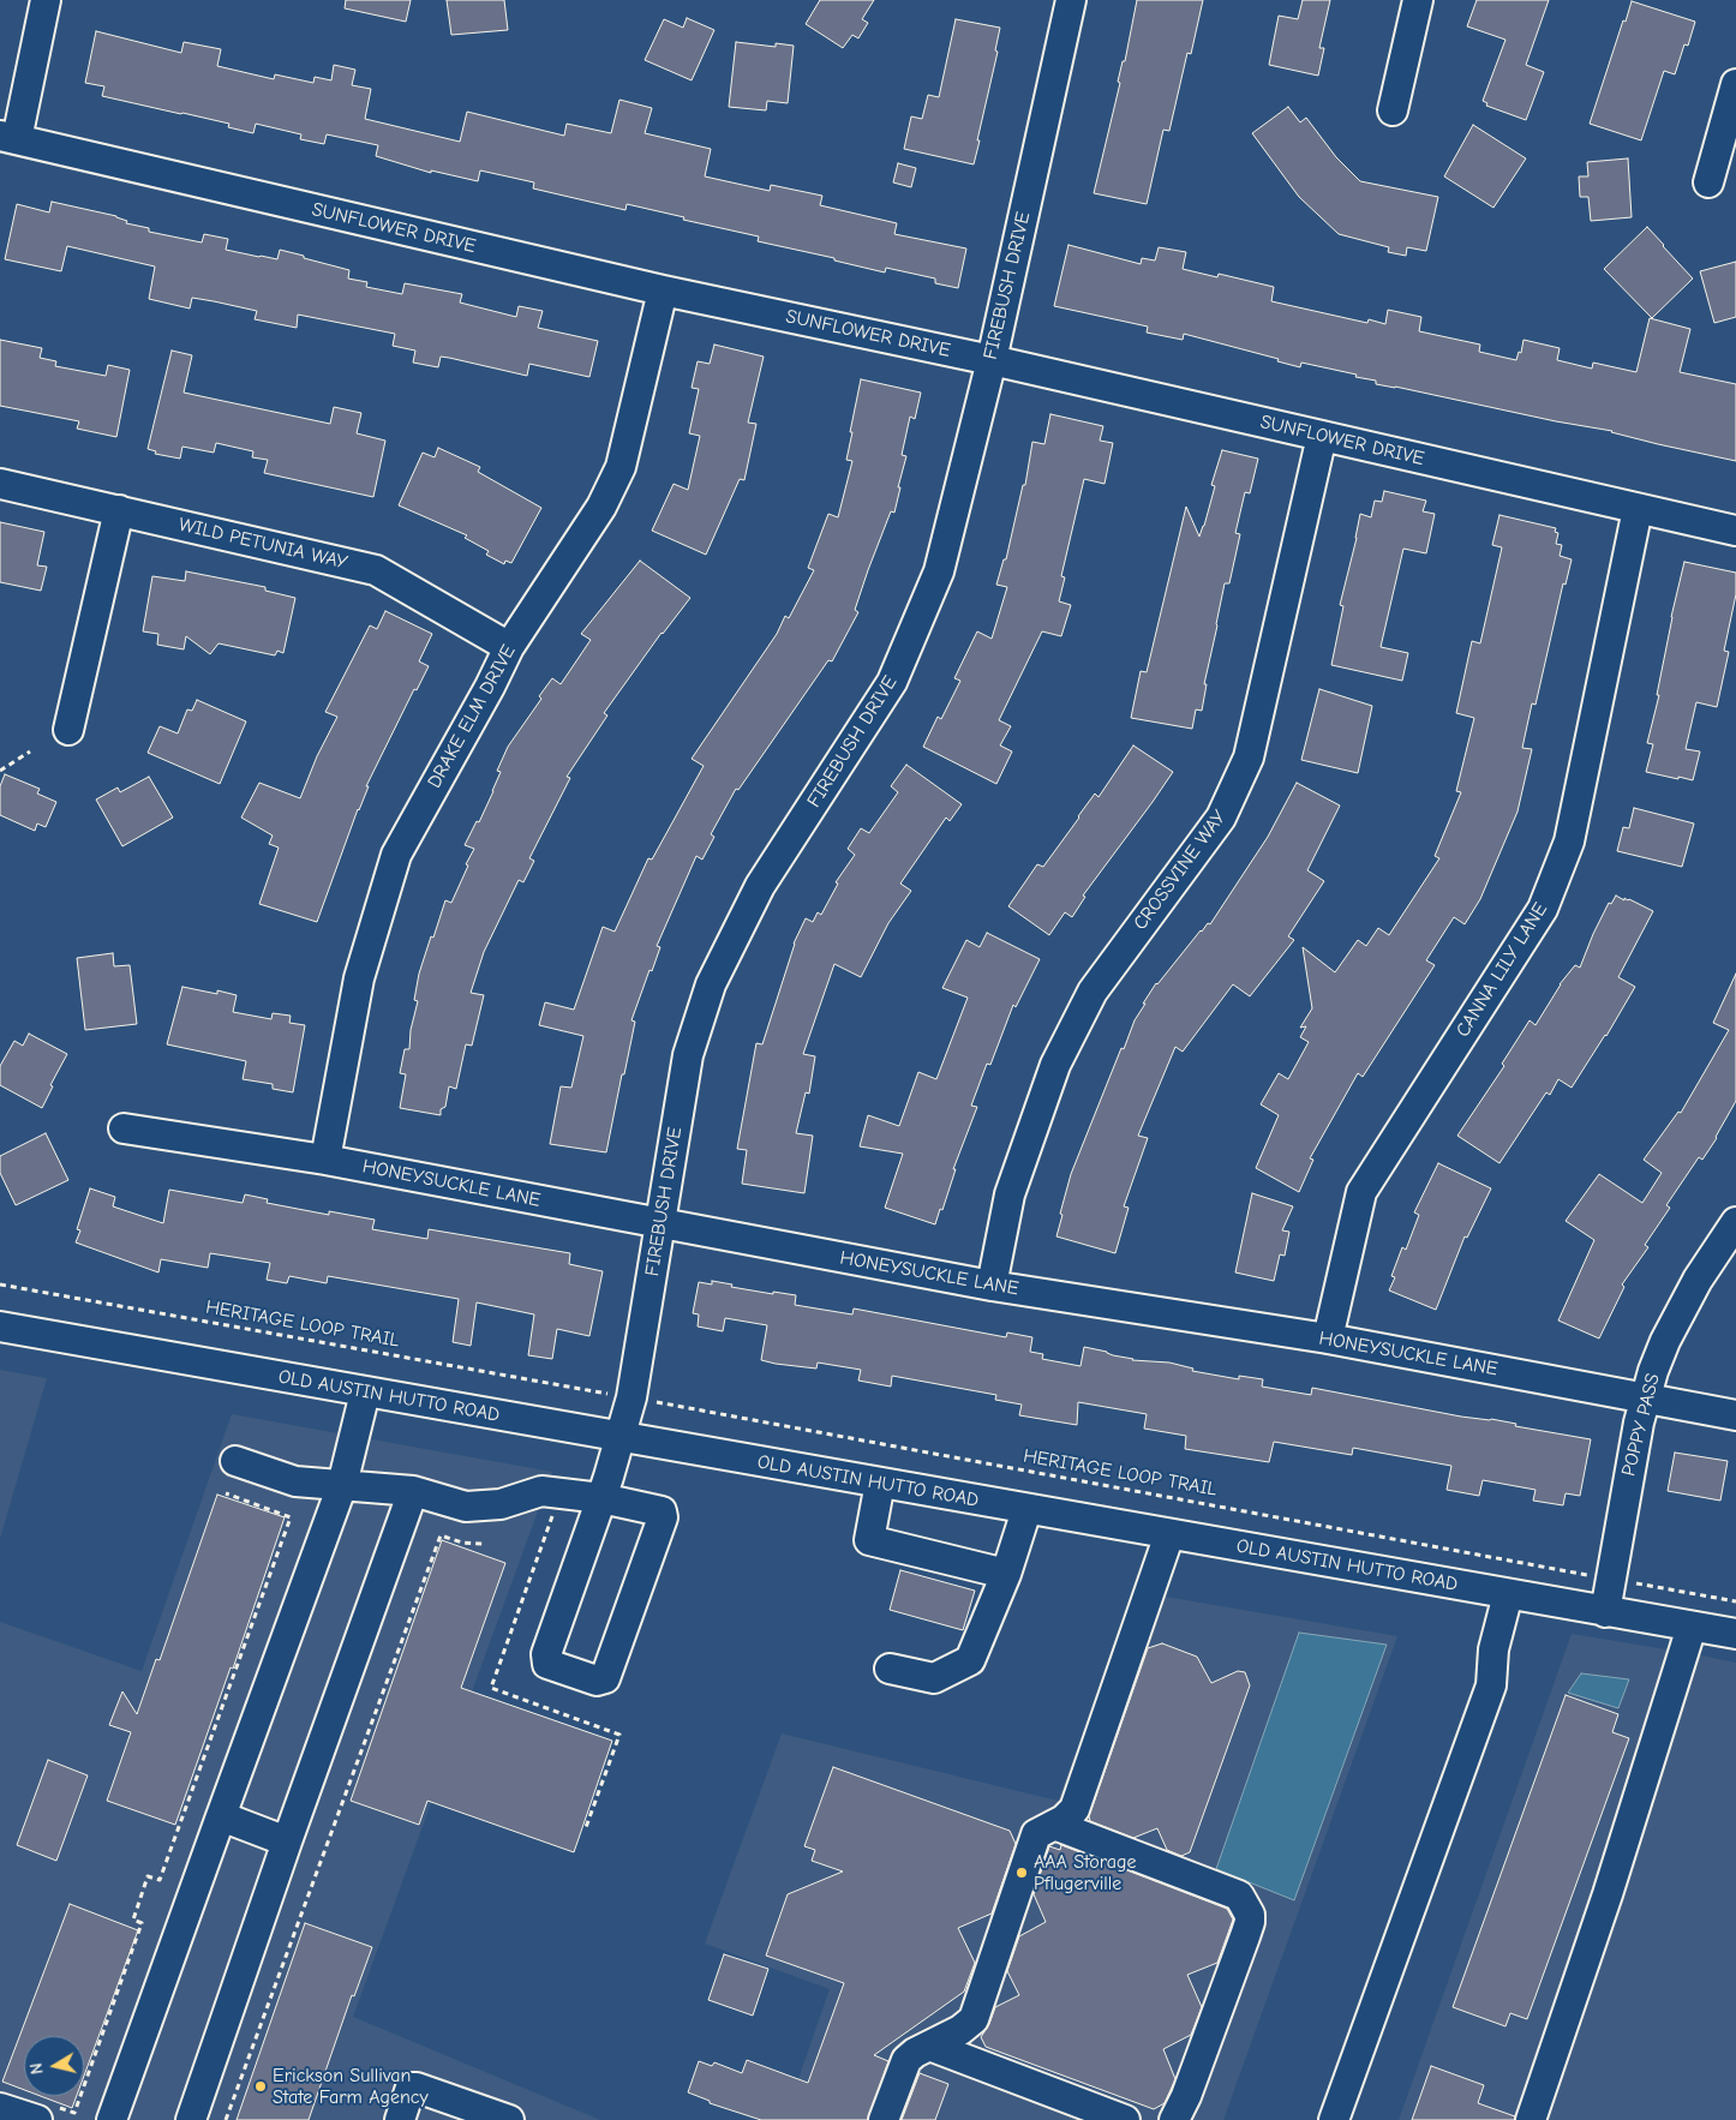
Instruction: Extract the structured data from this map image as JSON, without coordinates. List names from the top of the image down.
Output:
{
  "streets": {
    "street": [
      "SUNFLOWER DRIVE",
      "FIREBUSH DRIVE",
      "WILD PETUNIA WAY",
      "DRAKE ELM DRIVE",
      "CROSSVINE WAY",
      "CANNA LILY LANE",
      "HONEYSUCKLE LANE",
      "OLD AUSTIN HUTTO ROAD",
      "POPPY PASS"
    ],
    "path": ["HERITAGE LOOP TRAIL"]
  },
  "crossings": [
    ["SUNFLOWER DRIVE", "FIREBUSH DRIVE"],
    ["SUNFLOWER DRIVE", "DRAKE ELM DRIVE"],
    ["SUNFLOWER DRIVE", "CROSSVINE WAY"],
    ["SUNFLOWER DRIVE", "CANNA LILY LANE"],
    ["FIREBUSH DRIVE", "HONEYSUCKLE LANE"],
    ["FIREBUSH DRIVE", "OLD AUSTIN HUTTO ROAD"],
    ["WILD PETUNIA WAY", "DRAKE ELM DRIVE"],
    ["DRAKE ELM DRIVE", "HONEYSUCKLE LANE"],
    ["CROSSVINE WAY", "HONEYSUCKLE LANE"],
    ["CANNA LILY LANE", "HONEYSUCKLE LANE"],
    ["HONEYSUCKLE LANE", "POPPY PASS"],
    ["OLD AUSTIN HUTTO ROAD", "POPPY PASS"]
  ],
  "places": ["AAA Storage Pflugerville", "Erickson Sullivan State Farm Agency"],
  "north": "left"
}
